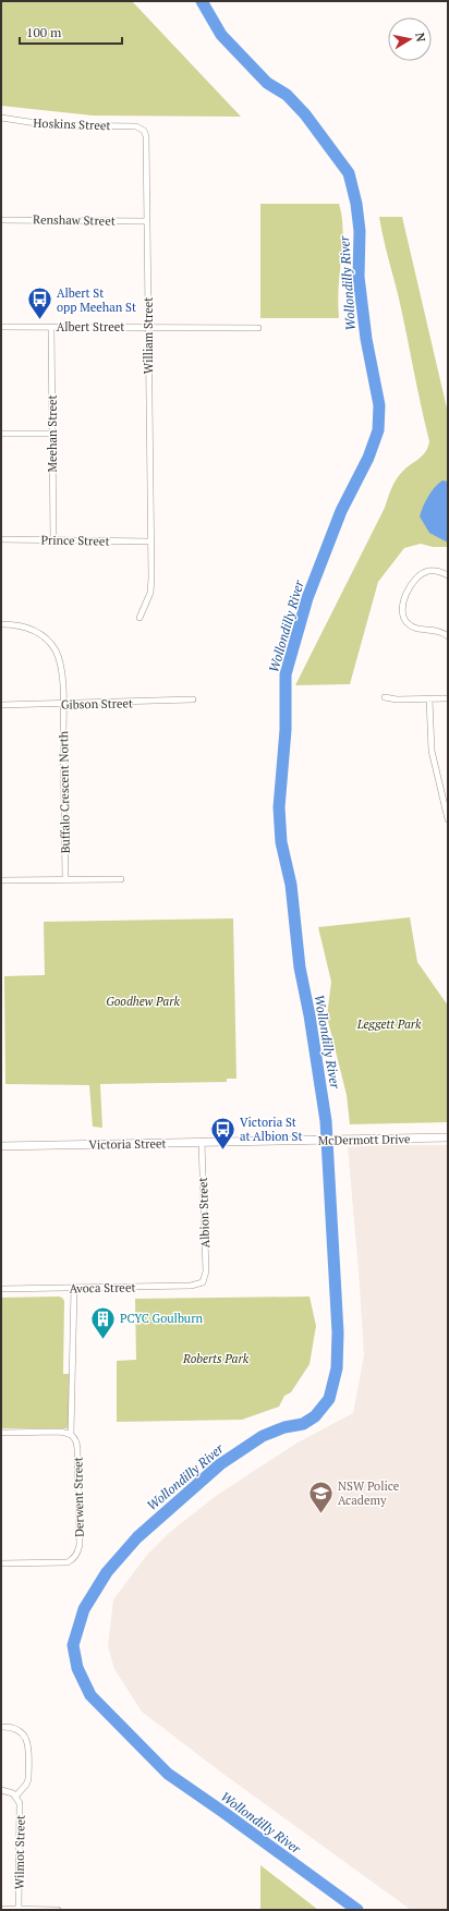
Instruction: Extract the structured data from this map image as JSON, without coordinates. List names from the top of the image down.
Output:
{
  "streets": {
    "main road": ["McDermott Drive", "Victoria Street"],
    "street": [
      "Hoskins Street",
      "Renshaw Street",
      "Albert Street",
      "William Street",
      "Meehan Street",
      "Prince Street",
      "Gibson Street",
      "Buffalo Crescent North",
      "Albion Street",
      "Avoca Street",
      "Derwent Street",
      "Wilmot Street"
    ]
  },
  "crossings": [
    ["Hoskins Street", "William Street"],
    ["Renshaw Street", "William Street"],
    ["Albert Street", "William Street"],
    ["Albert Street", "Meehan Street"],
    ["William Street", "Prince Street"],
    ["Meehan Street", "Prince Street"],
    ["Gibson Street", "Buffalo Crescent North"],
    ["McDermott Drive", "Victoria Street"],
    ["Victoria Street", "Albion Street"],
    ["Albion Street", "Avoca Street"],
    ["Avoca Street", "Derwent Street"]
  ],
  "water": ["Wollondilly River"],
  "parks": ["Goodhew Park", "Leggett Park", "Roberts Park"],
  "places": {
    "bus stop": ["Albert St opp Meehan St", "Victoria St at Albion St"],
    "building": ["PCYC Goulburn"],
    "school or university": ["NSW Police Academy"]
  },
  "scale_bar": "100 m",
  "north": "right"
}
